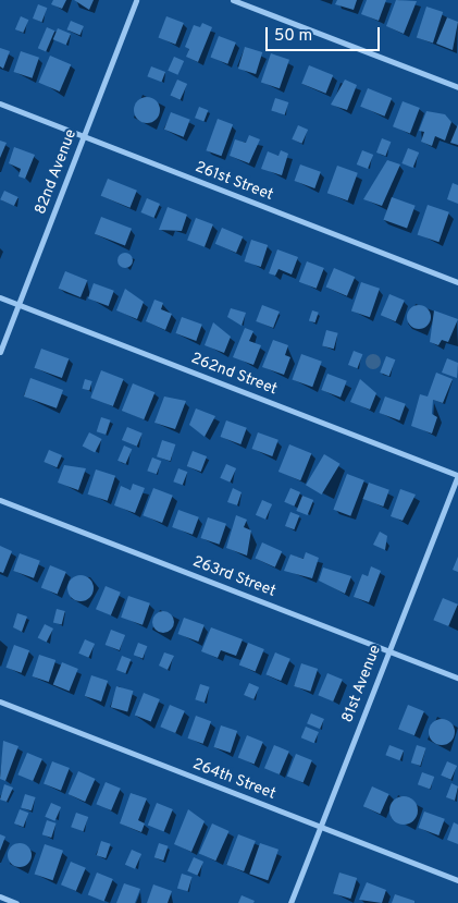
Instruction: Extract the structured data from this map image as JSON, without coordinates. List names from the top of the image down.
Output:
{
  "streets": {
    "street": [
      "82nd Avenue",
      "261st Street",
      "262nd Street",
      "263rd Street",
      "81st Avenue",
      "264th Street"
    ]
  },
  "crossings": [
    ["82nd Avenue", "261st Street"],
    ["82nd Avenue", "262nd Street"],
    ["262nd Street", "81st Avenue"],
    ["263rd Street", "81st Avenue"],
    ["81st Avenue", "264th Street"]
  ],
  "scale_bar": "50 m"
}
